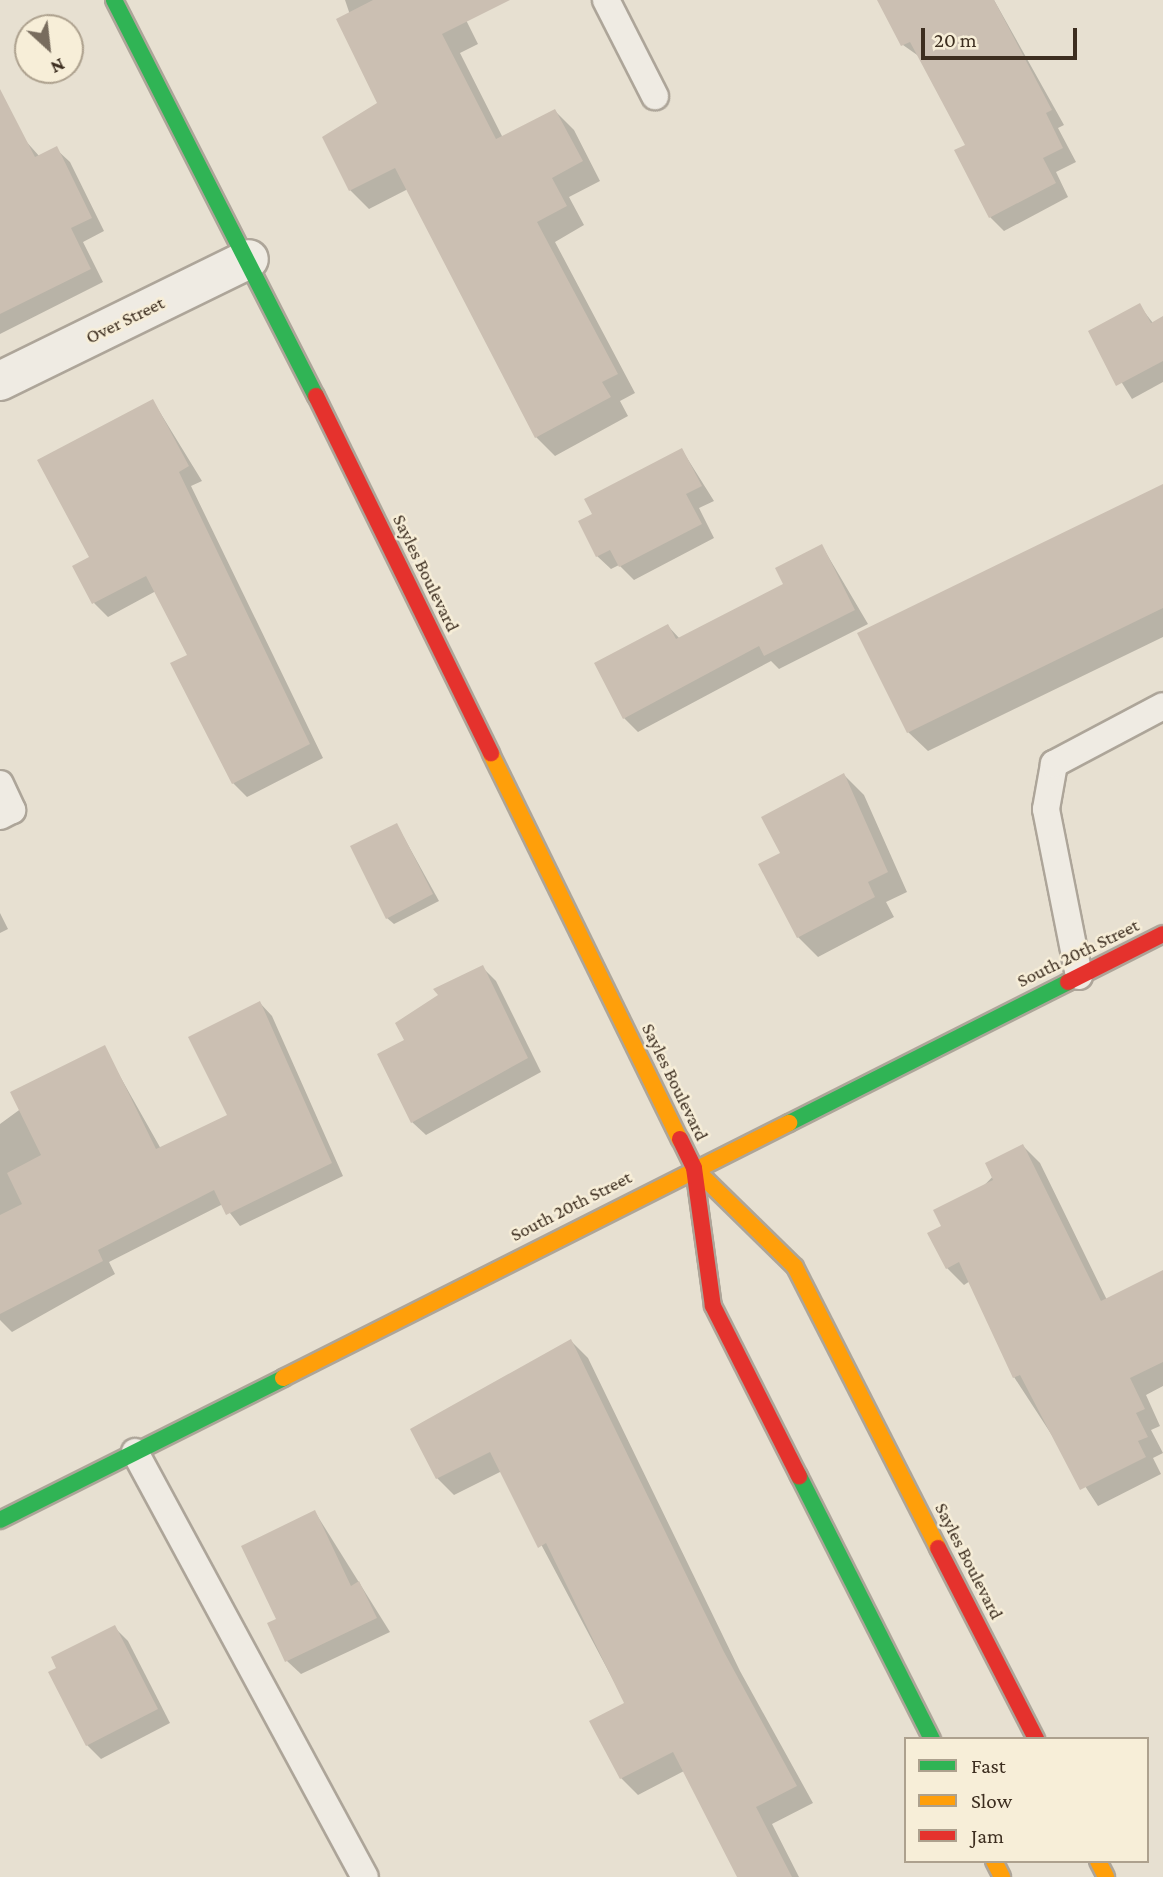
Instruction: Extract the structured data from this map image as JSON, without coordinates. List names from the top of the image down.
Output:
{
  "streets": {
    "main road": ["Sayles Boulevard", "South 20th Street"],
    "street": ["Over Street"]
  },
  "crossings": [
    ["Over Street", "Sayles Boulevard"],
    ["Sayles Boulevard", "South 20th Street"]
  ],
  "legend": ["Fast", "Slow", "Jam"],
  "scale_bar": "20 m",
  "north": "bottom right"
}
